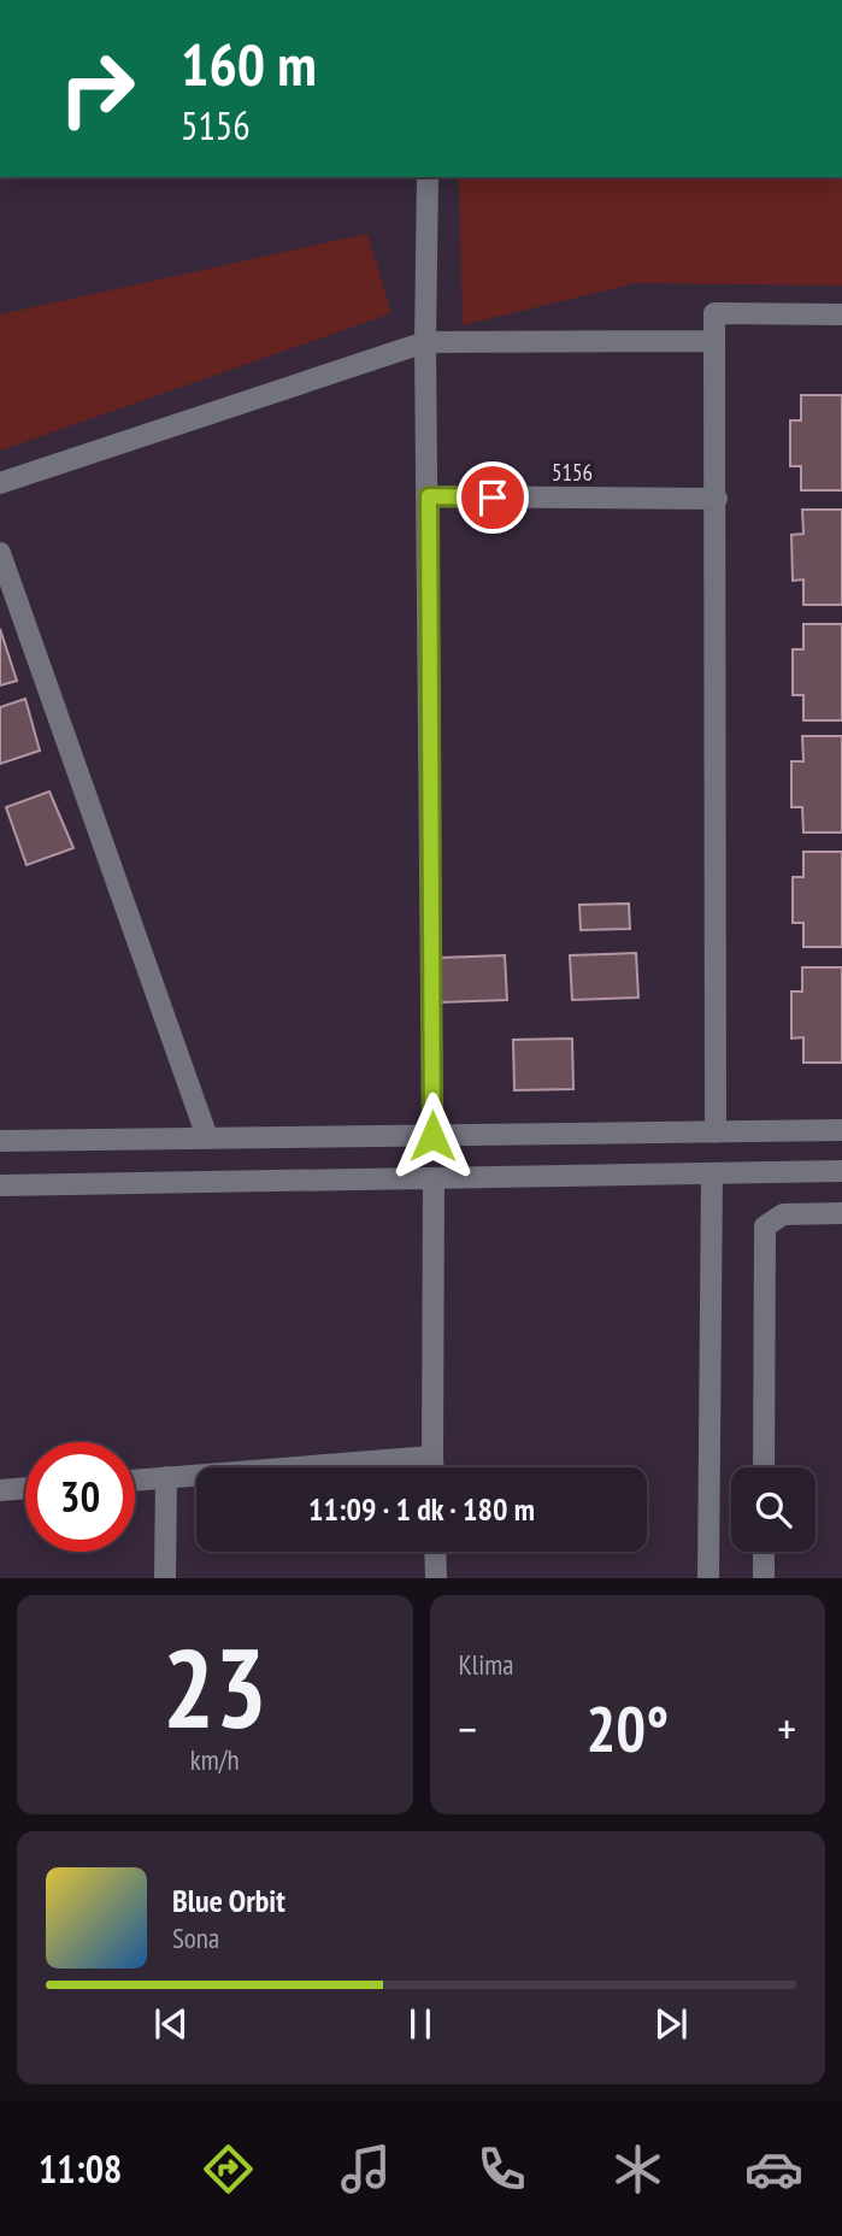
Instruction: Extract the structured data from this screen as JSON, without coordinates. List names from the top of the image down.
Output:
{
  "streets": {
    "street": ["5156"]
  },
  "page": {
    "turn": ["160 m", "5156"],
    "limit": "30",
    "trip": "11:09 · 1 dk · 180 m",
    "tile": [
      ["23", "km/h"],
      "Klima"
    ],
    "heat": ["−", "20°", "+"],
    "song": ["Blue Orbit", "Sona"],
    "tabs": "11:08"
  }
}
